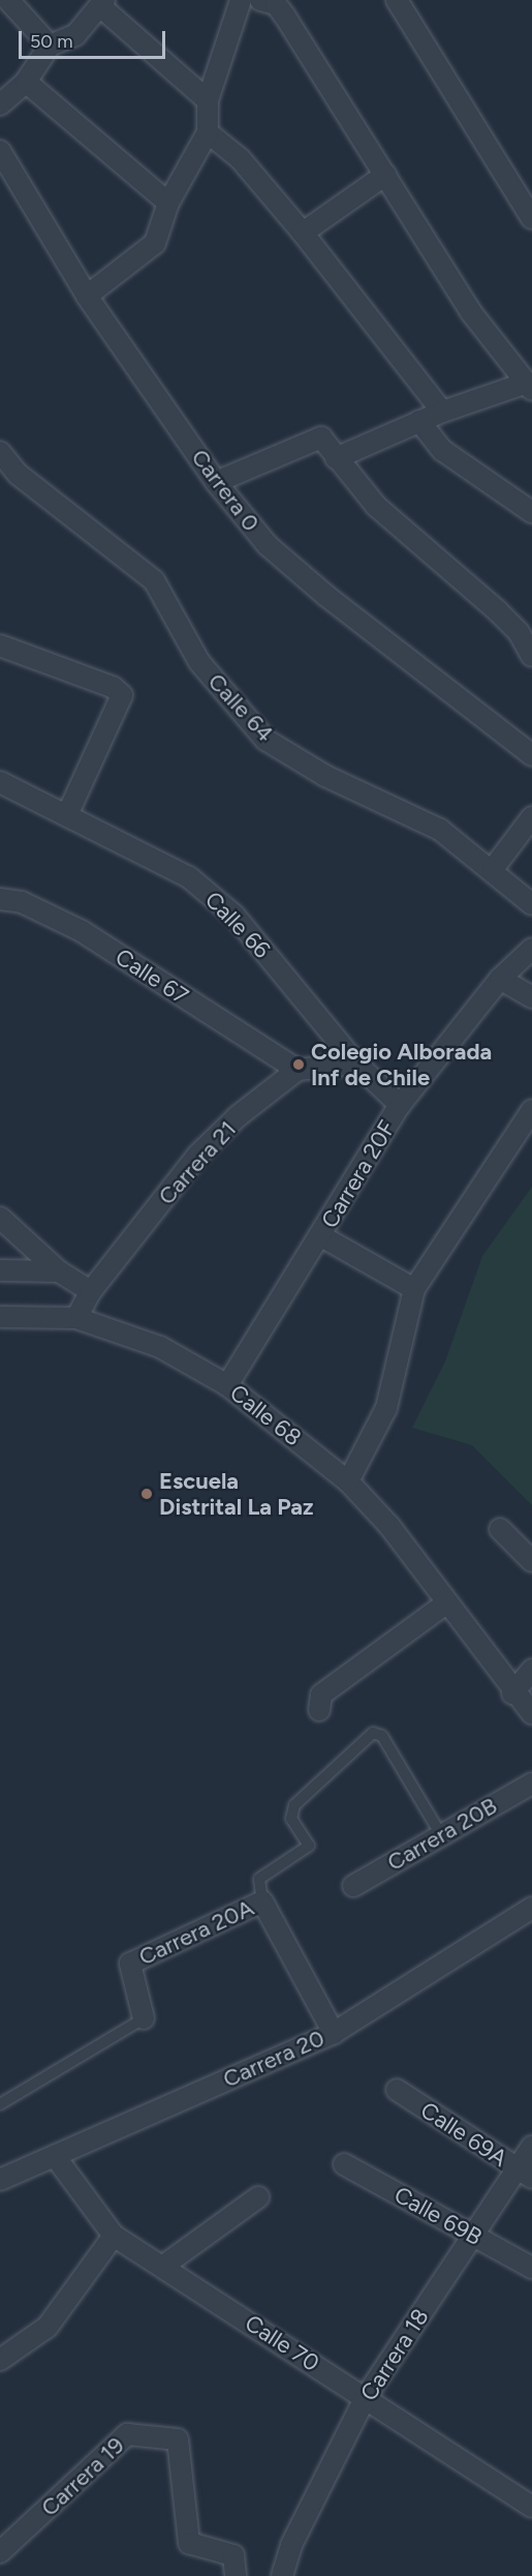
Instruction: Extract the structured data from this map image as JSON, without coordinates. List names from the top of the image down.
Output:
{
  "streets": {
    "street": [
      "Carrera 0",
      "Calle 64",
      "Calle 66",
      "Calle 67",
      "Carrera 21",
      "Carrera 20F",
      "Calle 68",
      "Carrera 20B",
      "Carrera 20A",
      "Carrera 20",
      "Calle 69A",
      "Calle 69B",
      "Calle 70",
      "Carrera 18",
      "Carrera 19"
    ]
  },
  "crossings": [
    ["Calle 66", "Carrera 20F"],
    ["Calle 67", "Carrera 21"],
    ["Carrera 21", "Calle 68"],
    ["Carrera 20F", "Calle 68"],
    ["Carrera 20", "Calle 70"],
    ["Calle 69A", "Carrera 18"],
    ["Calle 69B", "Carrera 18"],
    ["Calle 70", "Carrera 18"]
  ],
  "places": ["Colegio Alborada Inf de Chile", "Escuela Distrital La Paz"],
  "scale_bar": "50 m"
}
